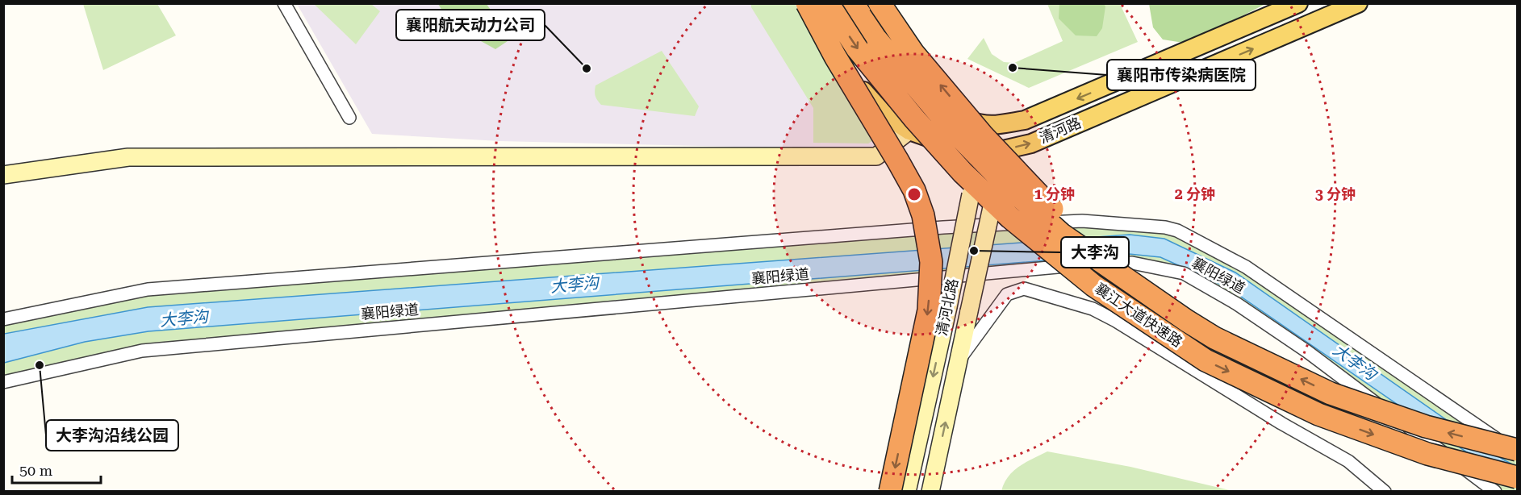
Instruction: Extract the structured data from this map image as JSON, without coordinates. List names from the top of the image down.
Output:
{
  "streets": {
    "highway": ["襄江大道快速路"],
    "main road": ["清河路"],
    "street": ["襄阳绿道", "清河北路"]
  },
  "crossings": [
    ["清河路", "清河北路"]
  ],
  "water": ["大李沟"],
  "places": [
    "襄阳市传染病医院",
    "襄阳航天动力公司",
    "大李沟",
    "大李沟沿线公园"
  ],
  "scale_bar": "50 m",
  "rings": ["1 分钟", "2 分钟", "3 分钟"]
}
